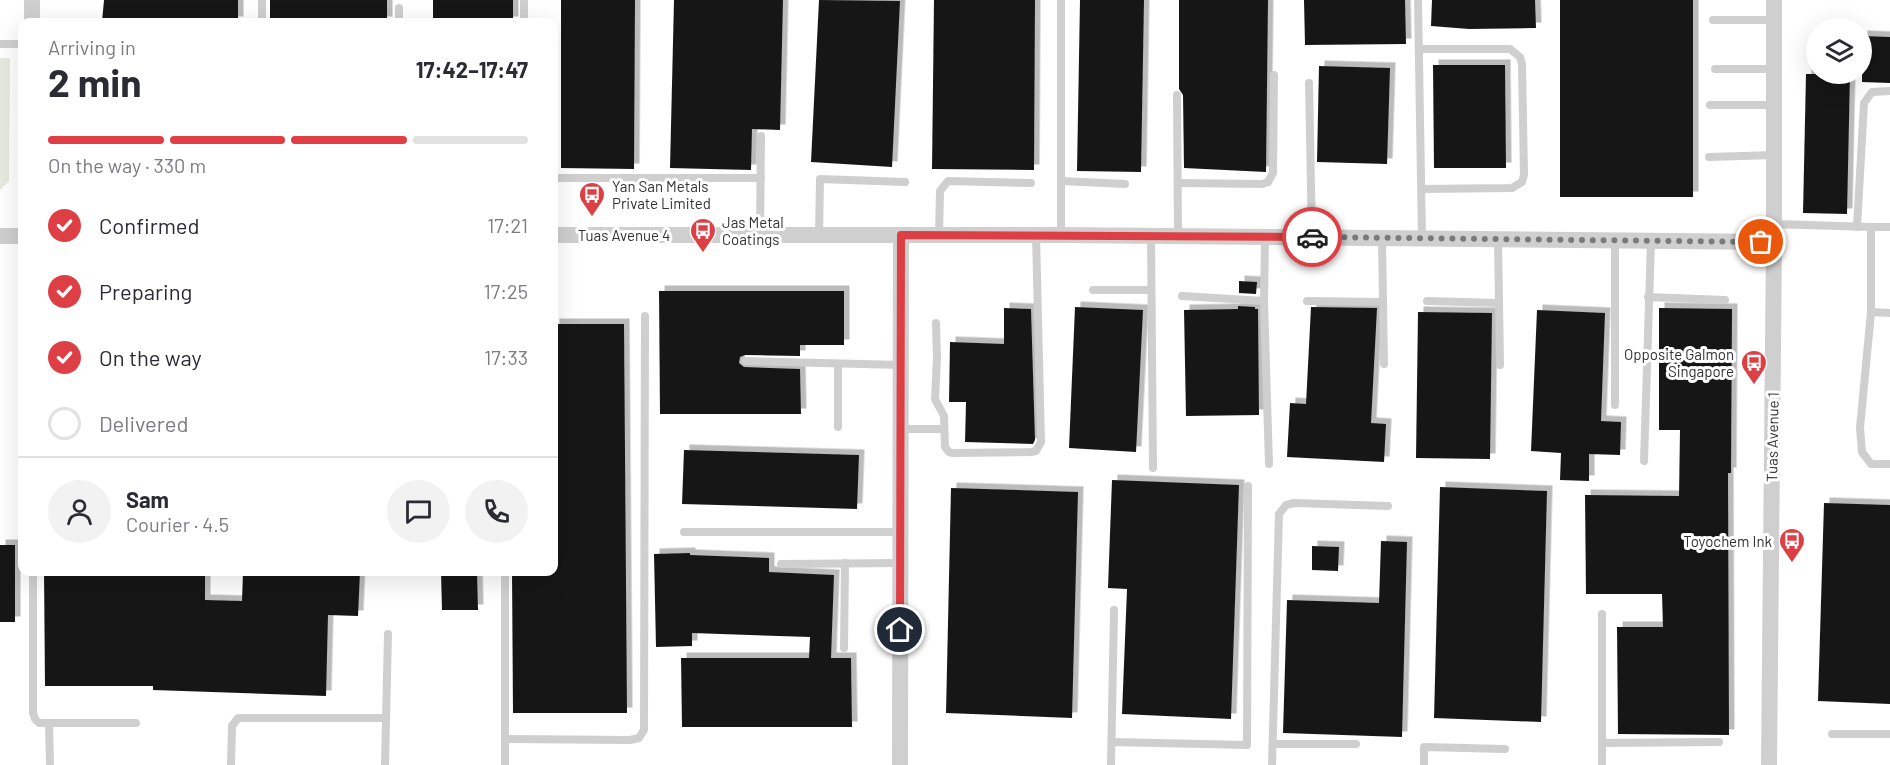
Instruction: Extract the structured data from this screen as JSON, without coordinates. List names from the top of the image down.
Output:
{
  "streets": {
    "street": ["Tuas Avenue 4", "Tuas Avenue 1"]
  },
  "crossings": [
    ["Tuas Avenue 4", "Tuas Avenue 1"]
  ],
  "places": {
    "bus stop": [
      "Yan San Metals Private Limited",
      "Jas Metal Coatings",
      "Opposite Galmon Singapore",
      "Toyochem Ink"
    ]
  },
  "page": {
    "heading": ["2 min", "Arriving in", "17:42–17:47"],
    "panel": ["Sam", "Courier · 4.5"],
    "bar": "On the way · 330 m",
    "list": [
      ["Confirmed", "17:21"],
      ["Preparing", "17:25"],
      ["On the way", "17:33"],
      "Delivered"
    ]
  }
}
